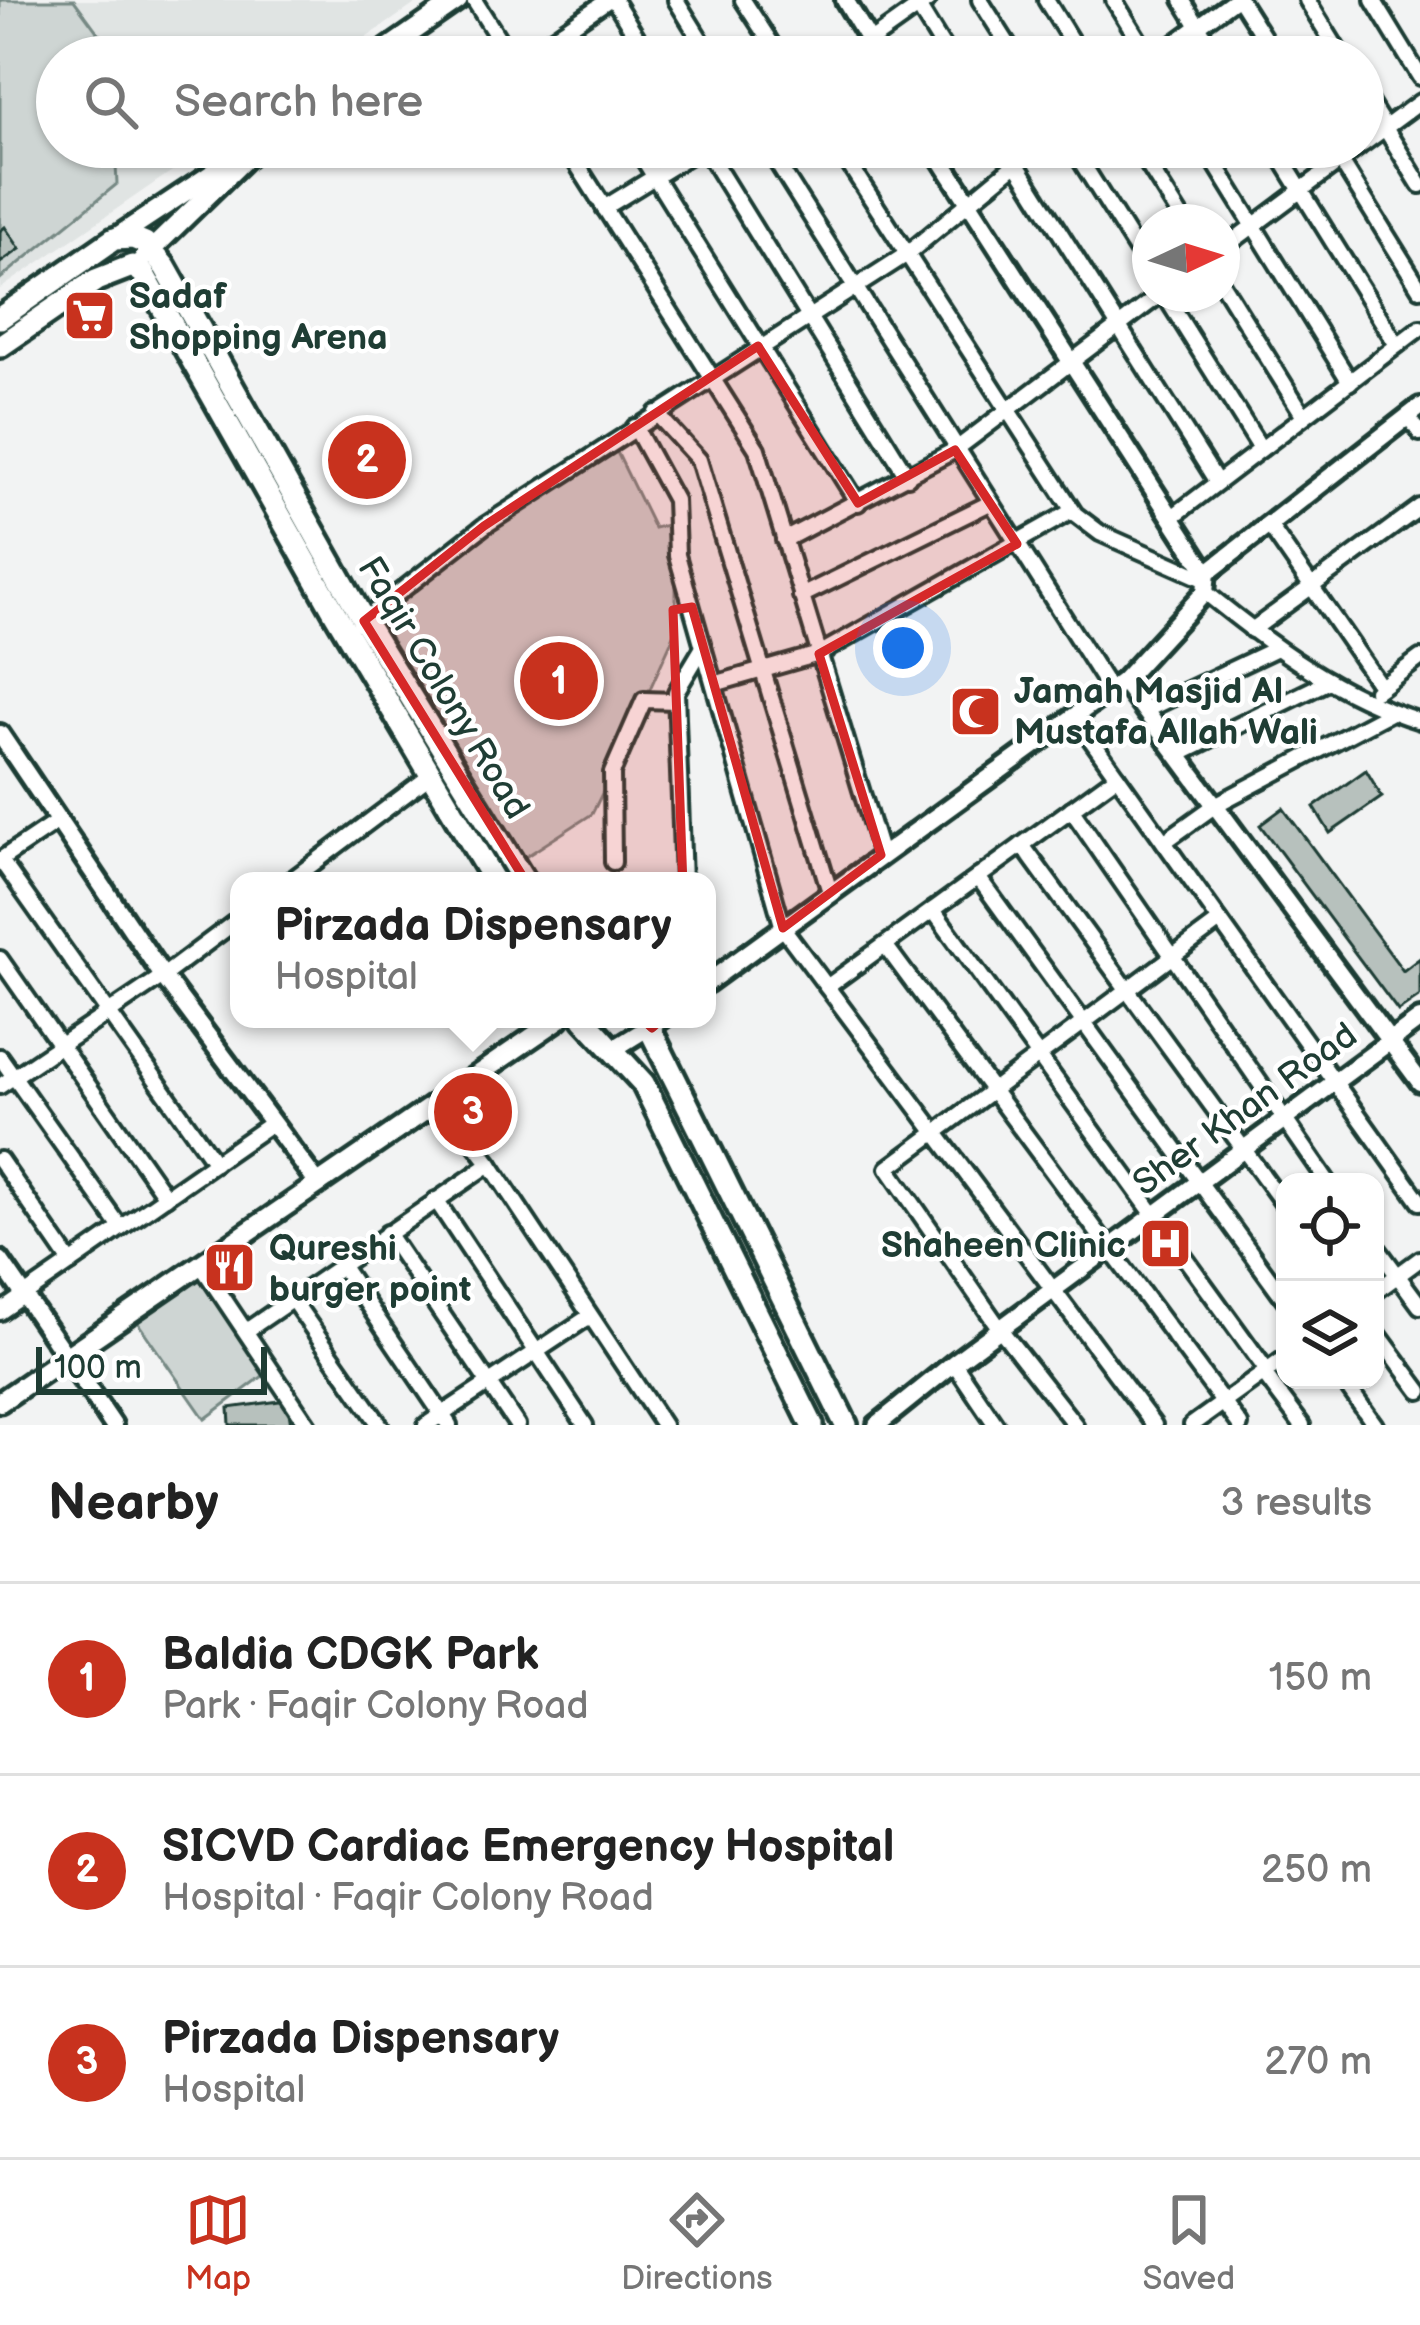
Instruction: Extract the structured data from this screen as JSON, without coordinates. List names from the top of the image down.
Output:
{
  "streets": {
    "main road": ["Faqir Colony Road"],
    "street": ["Sher Khan Road"]
  },
  "places": {
    "supermarket": ["Sadaf Shopping Arena"],
    "mosque": ["Jamah Masjid Al Mustafa Allah Wali"],
    "hospital": ["Shaheen Clinic"],
    "restaurant": ["Qureshi burger point"]
  },
  "scale_bar": "100 m",
  "north": "right",
  "page": {
    "search": "Search here",
    "pins": ["2", "1", "3"],
    "popup": ["Pirzada Dispensary", "Hospital"],
    "scale": "100 m",
    "heading": ["Nearby", "3 results"],
    "list": [
      {
        "mark": "1",
        "name": "Baldia CDGK Park",
        "note": "Park · Faqir Colony Road",
        "value": "150 m"
      },
      {
        "mark": "2",
        "name": "SICVD Cardiac Emergency Hospital",
        "note": "Hospital · Faqir Colony Road",
        "value": "250 m"
      },
      {
        "mark": "3",
        "name": "Pirzada Dispensary",
        "note": "Hospital",
        "value": "270 m"
      }
    ],
    "nav": ["Map", "Directions", "Saved"]
  }
}
